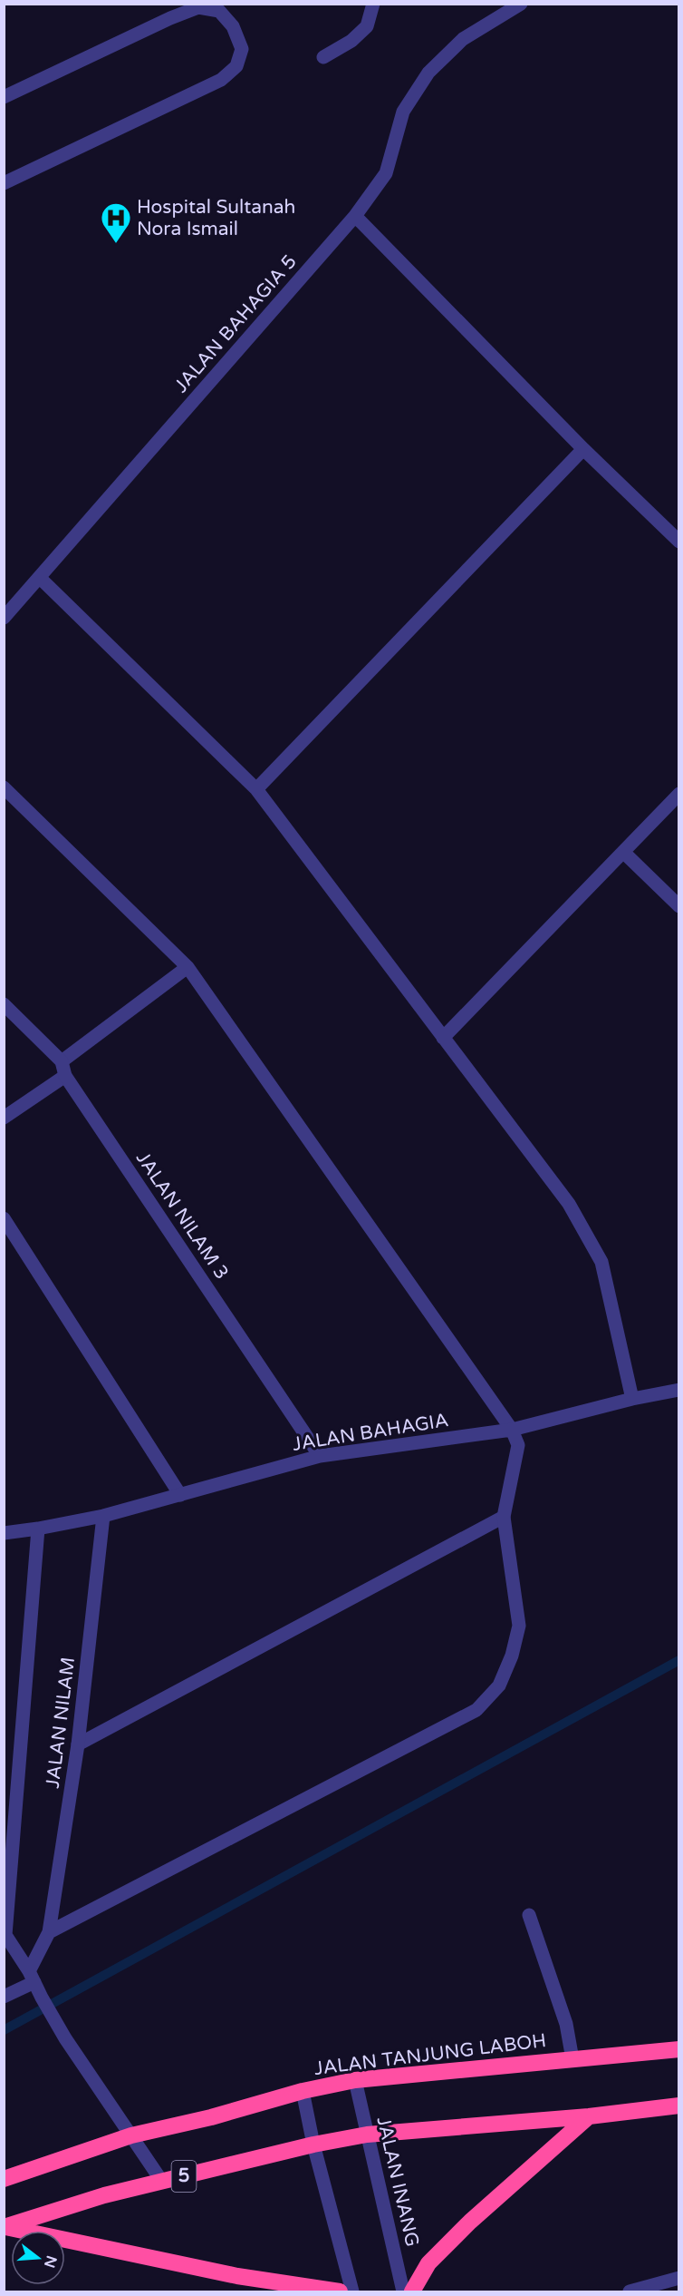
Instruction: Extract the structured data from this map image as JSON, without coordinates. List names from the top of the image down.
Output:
{
  "streets": {
    "highway": ["JALAN TANJUNG LABOH", "5"],
    "street": [
      "JALAN BAHAGIA 5",
      "JALAN NILAM 3",
      "JALAN BAHAGIA",
      "JALAN NILAM",
      "JALAN INANG"
    ]
  },
  "crossings": [
    ["JALAN NILAM 3", "JALAN BAHAGIA"],
    ["JALAN BAHAGIA", "JALAN NILAM"],
    ["JALAN TANJUNG LABOH", "JALAN INANG"],
    ["5", "JALAN INANG"]
  ],
  "places": {
    "hospital": ["Hospital Sultanah Nora Ismail"]
  },
  "north": "right"
}
